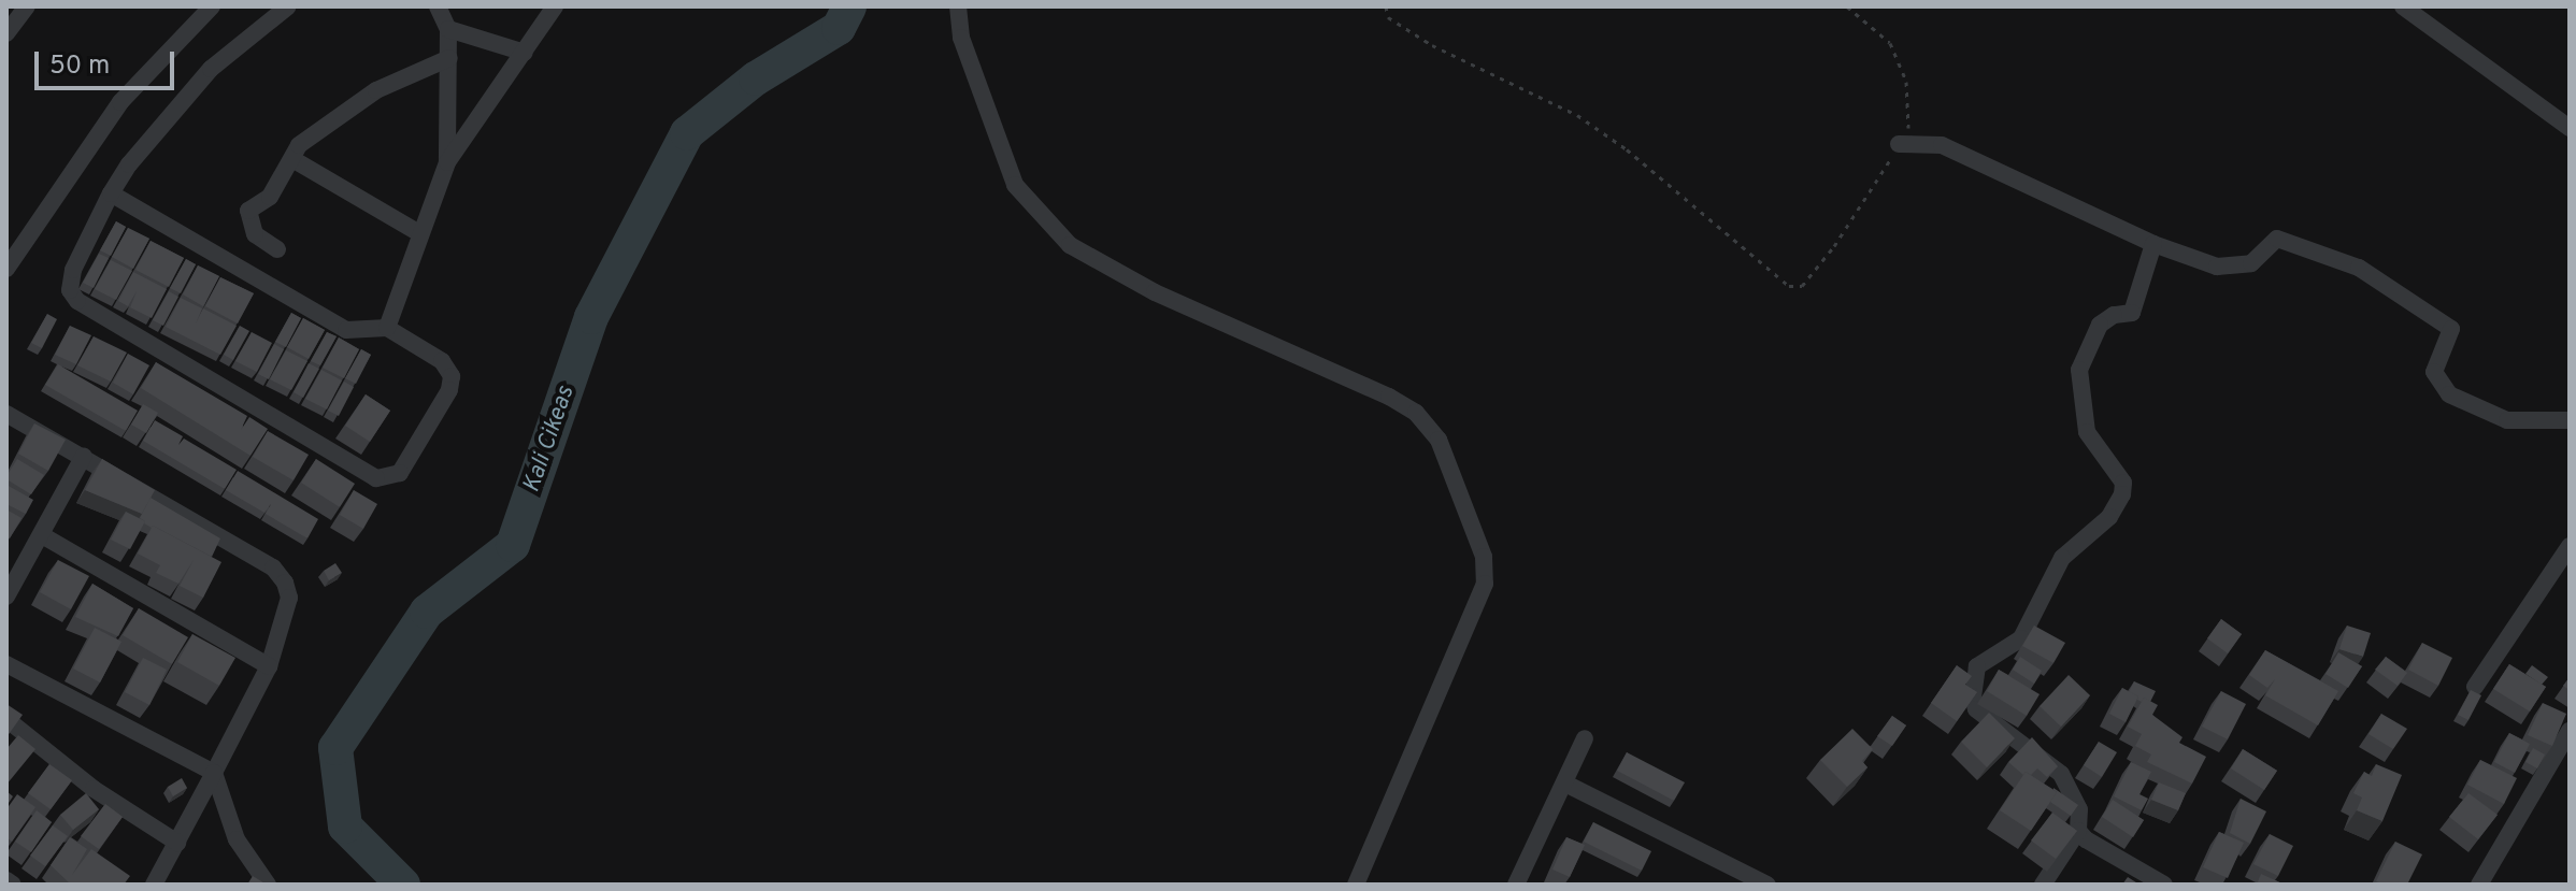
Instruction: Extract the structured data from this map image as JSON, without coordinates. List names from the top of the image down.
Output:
{
  "water": ["Kali Cikeas"],
  "scale_bar": "50 m"
}
